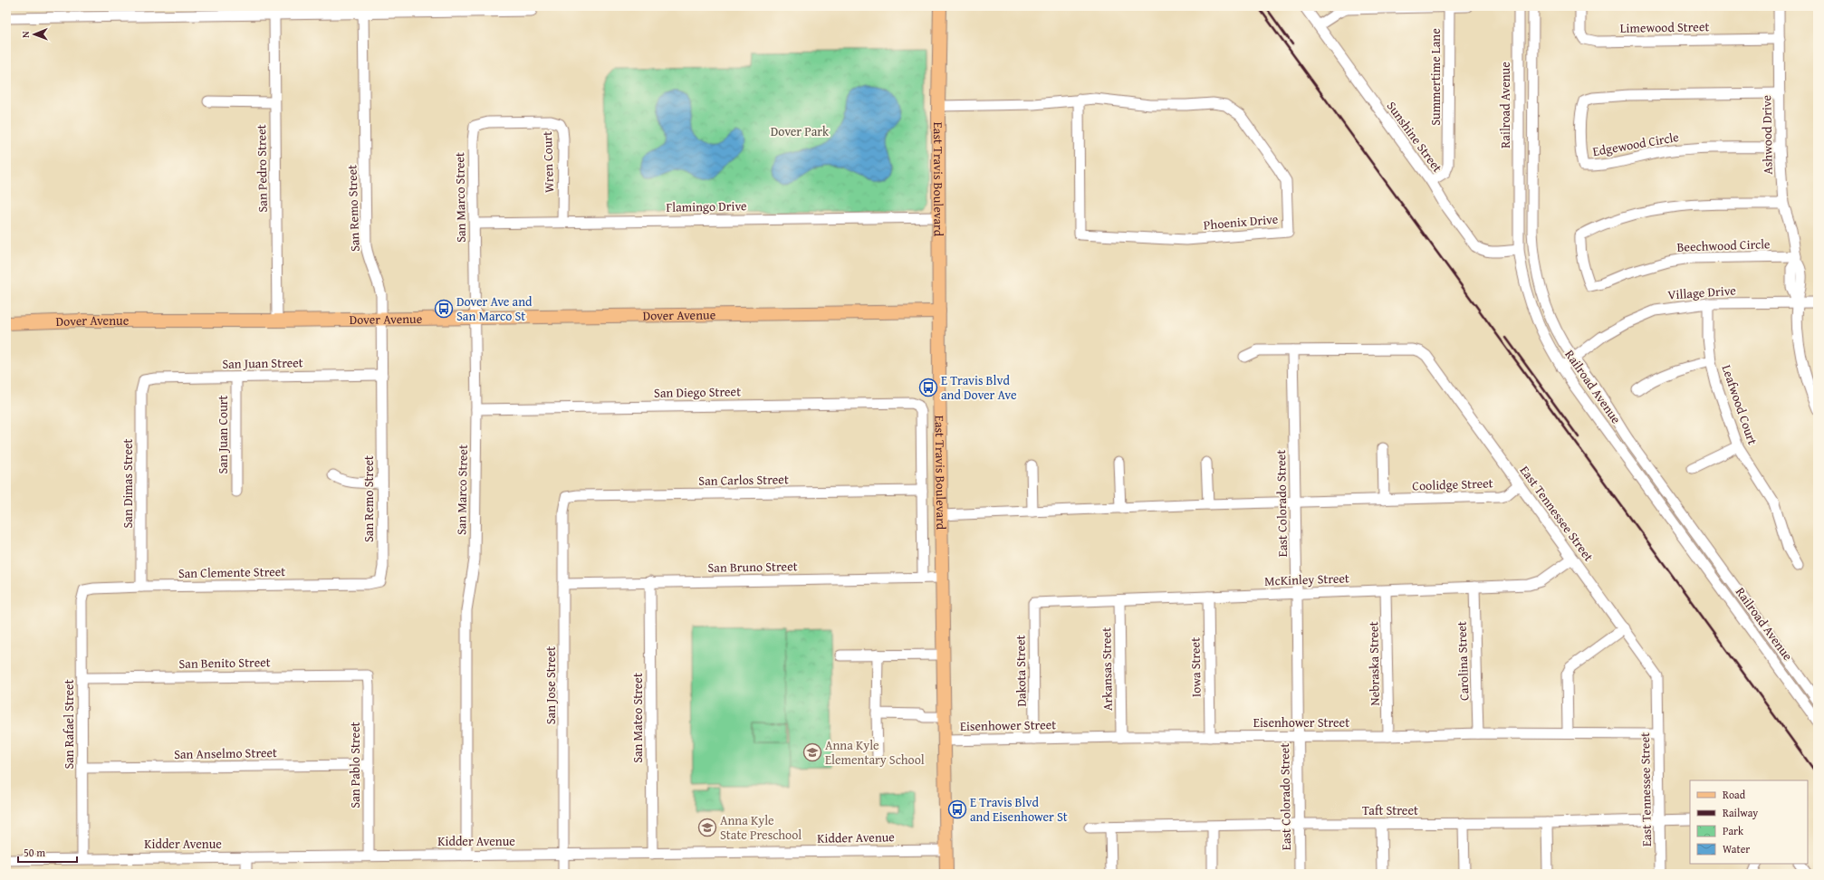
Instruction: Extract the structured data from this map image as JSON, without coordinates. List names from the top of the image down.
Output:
{
  "streets": {
    "main road": ["East Travis Boulevard", "Dover Avenue"],
    "street": [
      "Limewood Street",
      "Summertime Lane",
      "Railroad Avenue",
      "Ashwood Drive",
      "Sunshine Street",
      "Edgewood Circle",
      "Wren Court",
      "San Pedro Street",
      "San Marco Street",
      "Flamingo Drive",
      "San Remo Street",
      "Phoenix Drive",
      "Beechwood Circle",
      "Village Drive",
      "San Juan Street",
      "San Diego Street",
      "Leafwood Court",
      "San Juan Court",
      "San Carlos Street",
      "San Dimas Street",
      "Coolidge Street",
      "East Colorado Street",
      "East Tennessee Street",
      "San Bruno Street",
      "San Clemente Street",
      "McKinley Street",
      "Carolina Street",
      "San Benito Street",
      "Nebraska Street",
      "Iowa Street",
      "Arkansas Street",
      "Dakota Street",
      "San Jose Street",
      "San Mateo Street",
      "Eisenhower Street",
      "San Rafael Street",
      "San Anselmo Street",
      "San Pablo Street",
      "Taft Street",
      "Kidder Avenue"
    ]
  },
  "crossings": [
    ["Limewood Street", "Ashwood Drive"],
    ["Summertime Lane", "Sunshine Street"],
    ["Railroad Avenue", "Sunshine Street"],
    ["Railroad Avenue", "Village Drive"],
    ["Ashwood Drive", "Edgewood Circle"],
    ["Ashwood Drive", "Beechwood Circle"],
    ["Ashwood Drive", "Village Drive"],
    ["Wren Court", "San Marco Street"],
    ["Wren Court", "Flamingo Drive"],
    ["San Pedro Street", "Dover Avenue"],
    ["East Travis Boulevard", "Flamingo Drive"],
    ["East Travis Boulevard", "Phoenix Drive"],
    ["East Travis Boulevard", "Dover Avenue"],
    ["East Travis Boulevard", "San Diego Street"],
    ["East Travis Boulevard", "San Carlos Street"],
    ["East Travis Boulevard", "Coolidge Street"],
    ["East Travis Boulevard", "San Bruno Street"],
    ["East Travis Boulevard", "Eisenhower Street"],
    ["East Travis Boulevard", "Kidder Avenue"],
    ["San Marco Street", "Flamingo Drive"],
    ["San Marco Street", "Dover Avenue"],
    ["San Marco Street", "San Diego Street"],
    ["San Marco Street", "Kidder Avenue"],
    ["San Remo Street", "Dover Avenue"],
    ["San Remo Street", "San Juan Street"],
    ["San Remo Street", "San Clemente Street"],
    ["Village Drive", "Leafwood Court"],
    ["San Juan Street", "San Juan Court"],
    ["San Juan Street", "San Dimas Street"],
    ["San Carlos Street", "San Jose Street"],
    ["San Dimas Street", "San Clemente Street"],
    ["Coolidge Street", "East Colorado Street"],
    ["Coolidge Street", "East Tennessee Street"],
    ["East Colorado Street", "East Tennessee Street"],
    ["East Colorado Street", "McKinley Street"],
    ["East Colorado Street", "Eisenhower Street"],
    ["East Colorado Street", "Taft Street"],
    ["East Tennessee Street", "McKinley Street"],
    ["East Tennessee Street", "Eisenhower Street"],
    ["East Tennessee Street", "Taft Street"],
    ["San Bruno Street", "San Jose Street"],
    ["San Bruno Street", "San Mateo Street"],
    ["San Clemente Street", "San Rafael Street"],
    ["McKinley Street", "Carolina Street"],
    ["McKinley Street", "Nebraska Street"],
    ["McKinley Street", "Iowa Street"],
    ["McKinley Street", "Arkansas Street"],
    ["McKinley Street", "Dakota Street"],
    ["Carolina Street", "Eisenhower Street"],
    ["San Benito Street", "San Rafael Street"],
    ["San Benito Street", "San Pablo Street"],
    ["Nebraska Street", "Eisenhower Street"],
    ["Iowa Street", "Eisenhower Street"],
    ["Arkansas Street", "Eisenhower Street"],
    ["Dakota Street", "Eisenhower Street"],
    ["San Jose Street", "Kidder Avenue"],
    ["San Mateo Street", "Kidder Avenue"],
    ["San Rafael Street", "San Anselmo Street"],
    ["San Rafael Street", "Kidder Avenue"],
    ["San Anselmo Street", "San Pablo Street"],
    ["San Pablo Street", "Kidder Avenue"]
  ],
  "parks": ["Dover Park"],
  "places": {
    "bus stop": ["Dover Ave and San Marco St", "E Travis Blvd and Dover Ave", "E Travis Blvd and Eisenhower St"],
    "school or university": ["Anna Kyle Elementary School", "Anna Kyle State Preschool"]
  },
  "legend": [
    "Road",
    "Railway",
    "Park",
    "Water"
  ],
  "scale_bar": "50 m",
  "north": "left"
}
